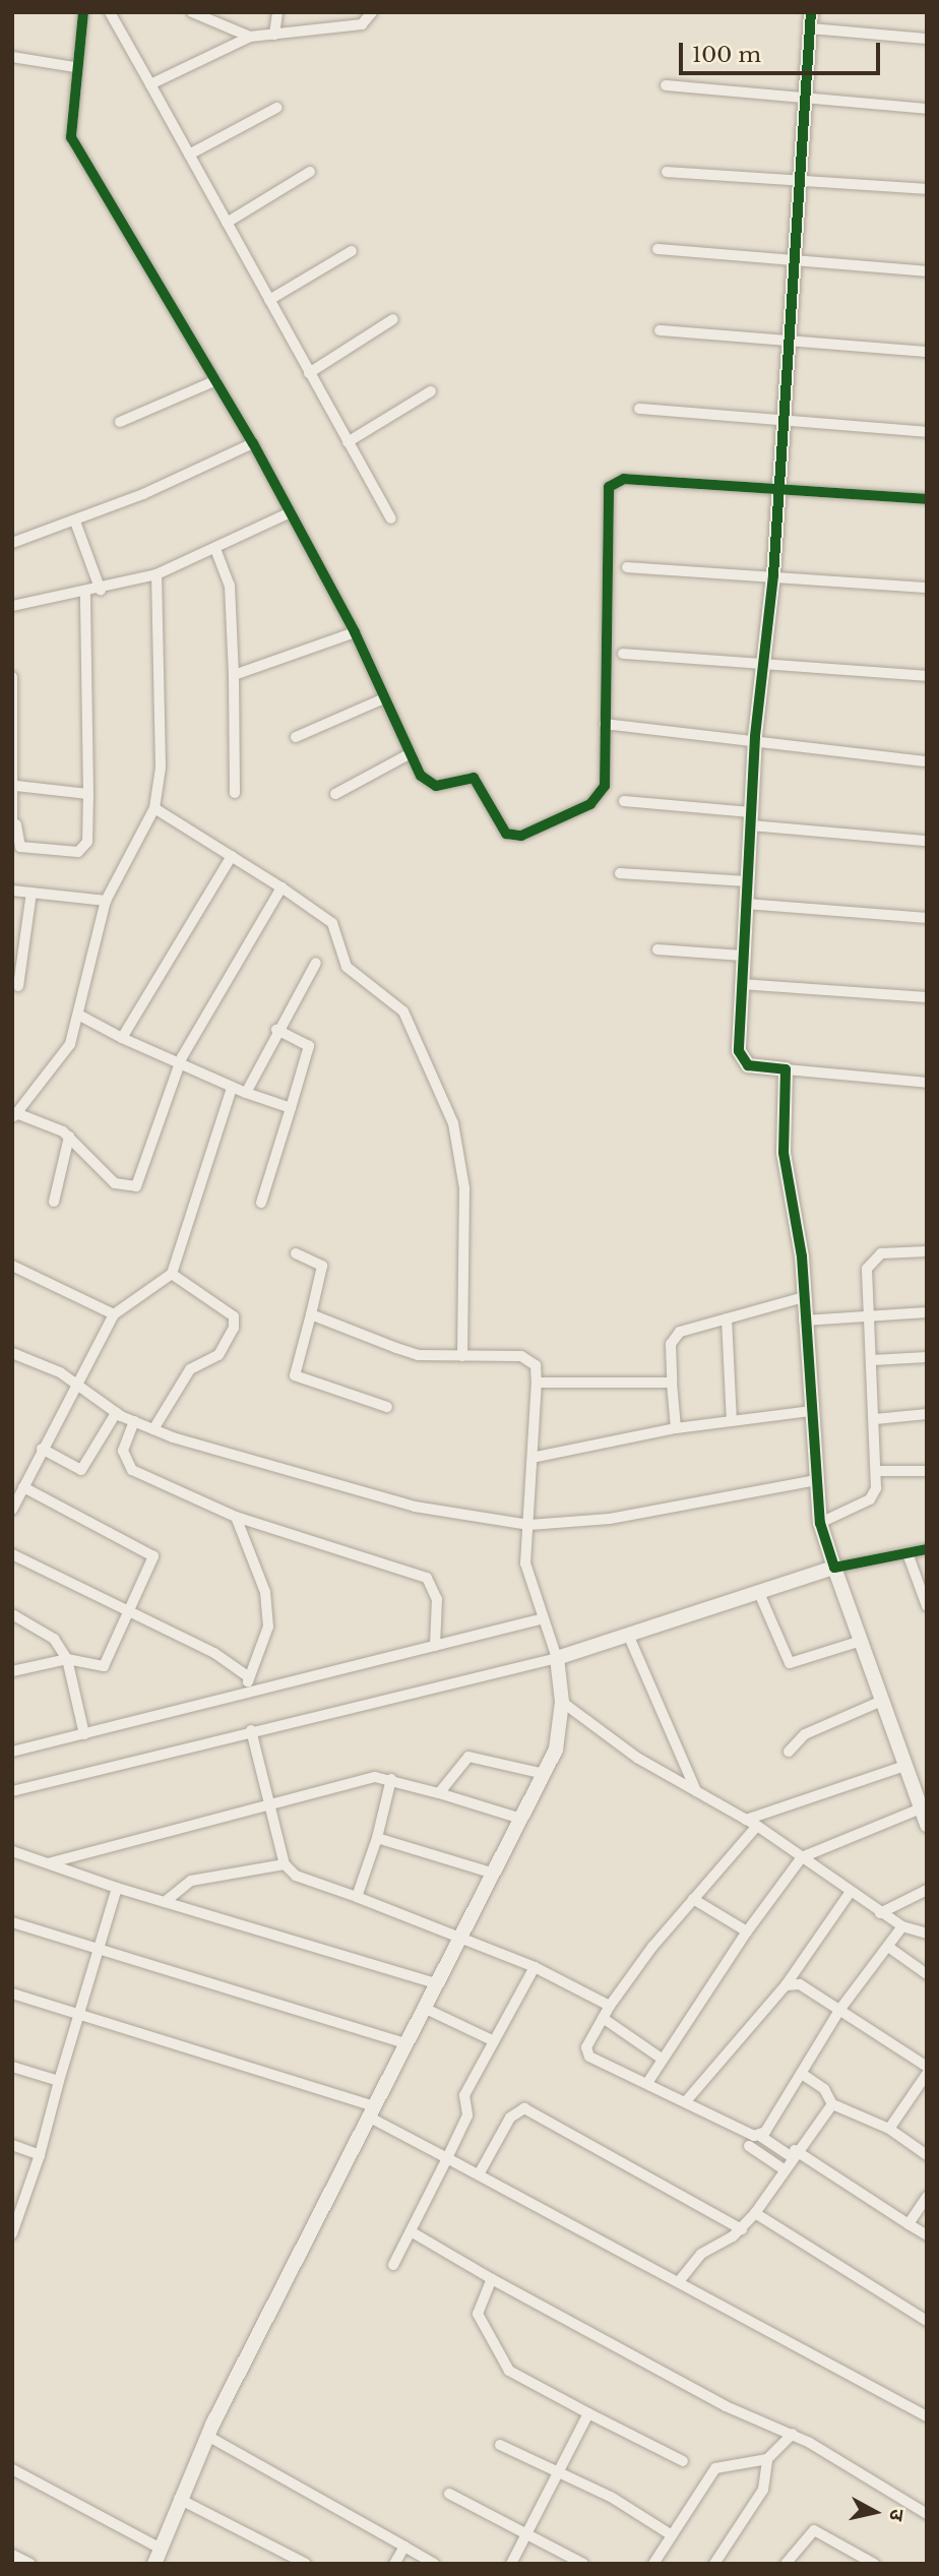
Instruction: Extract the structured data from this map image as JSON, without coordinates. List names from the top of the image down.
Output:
{
  "scale_bar": "100 m",
  "north": "right"
}
